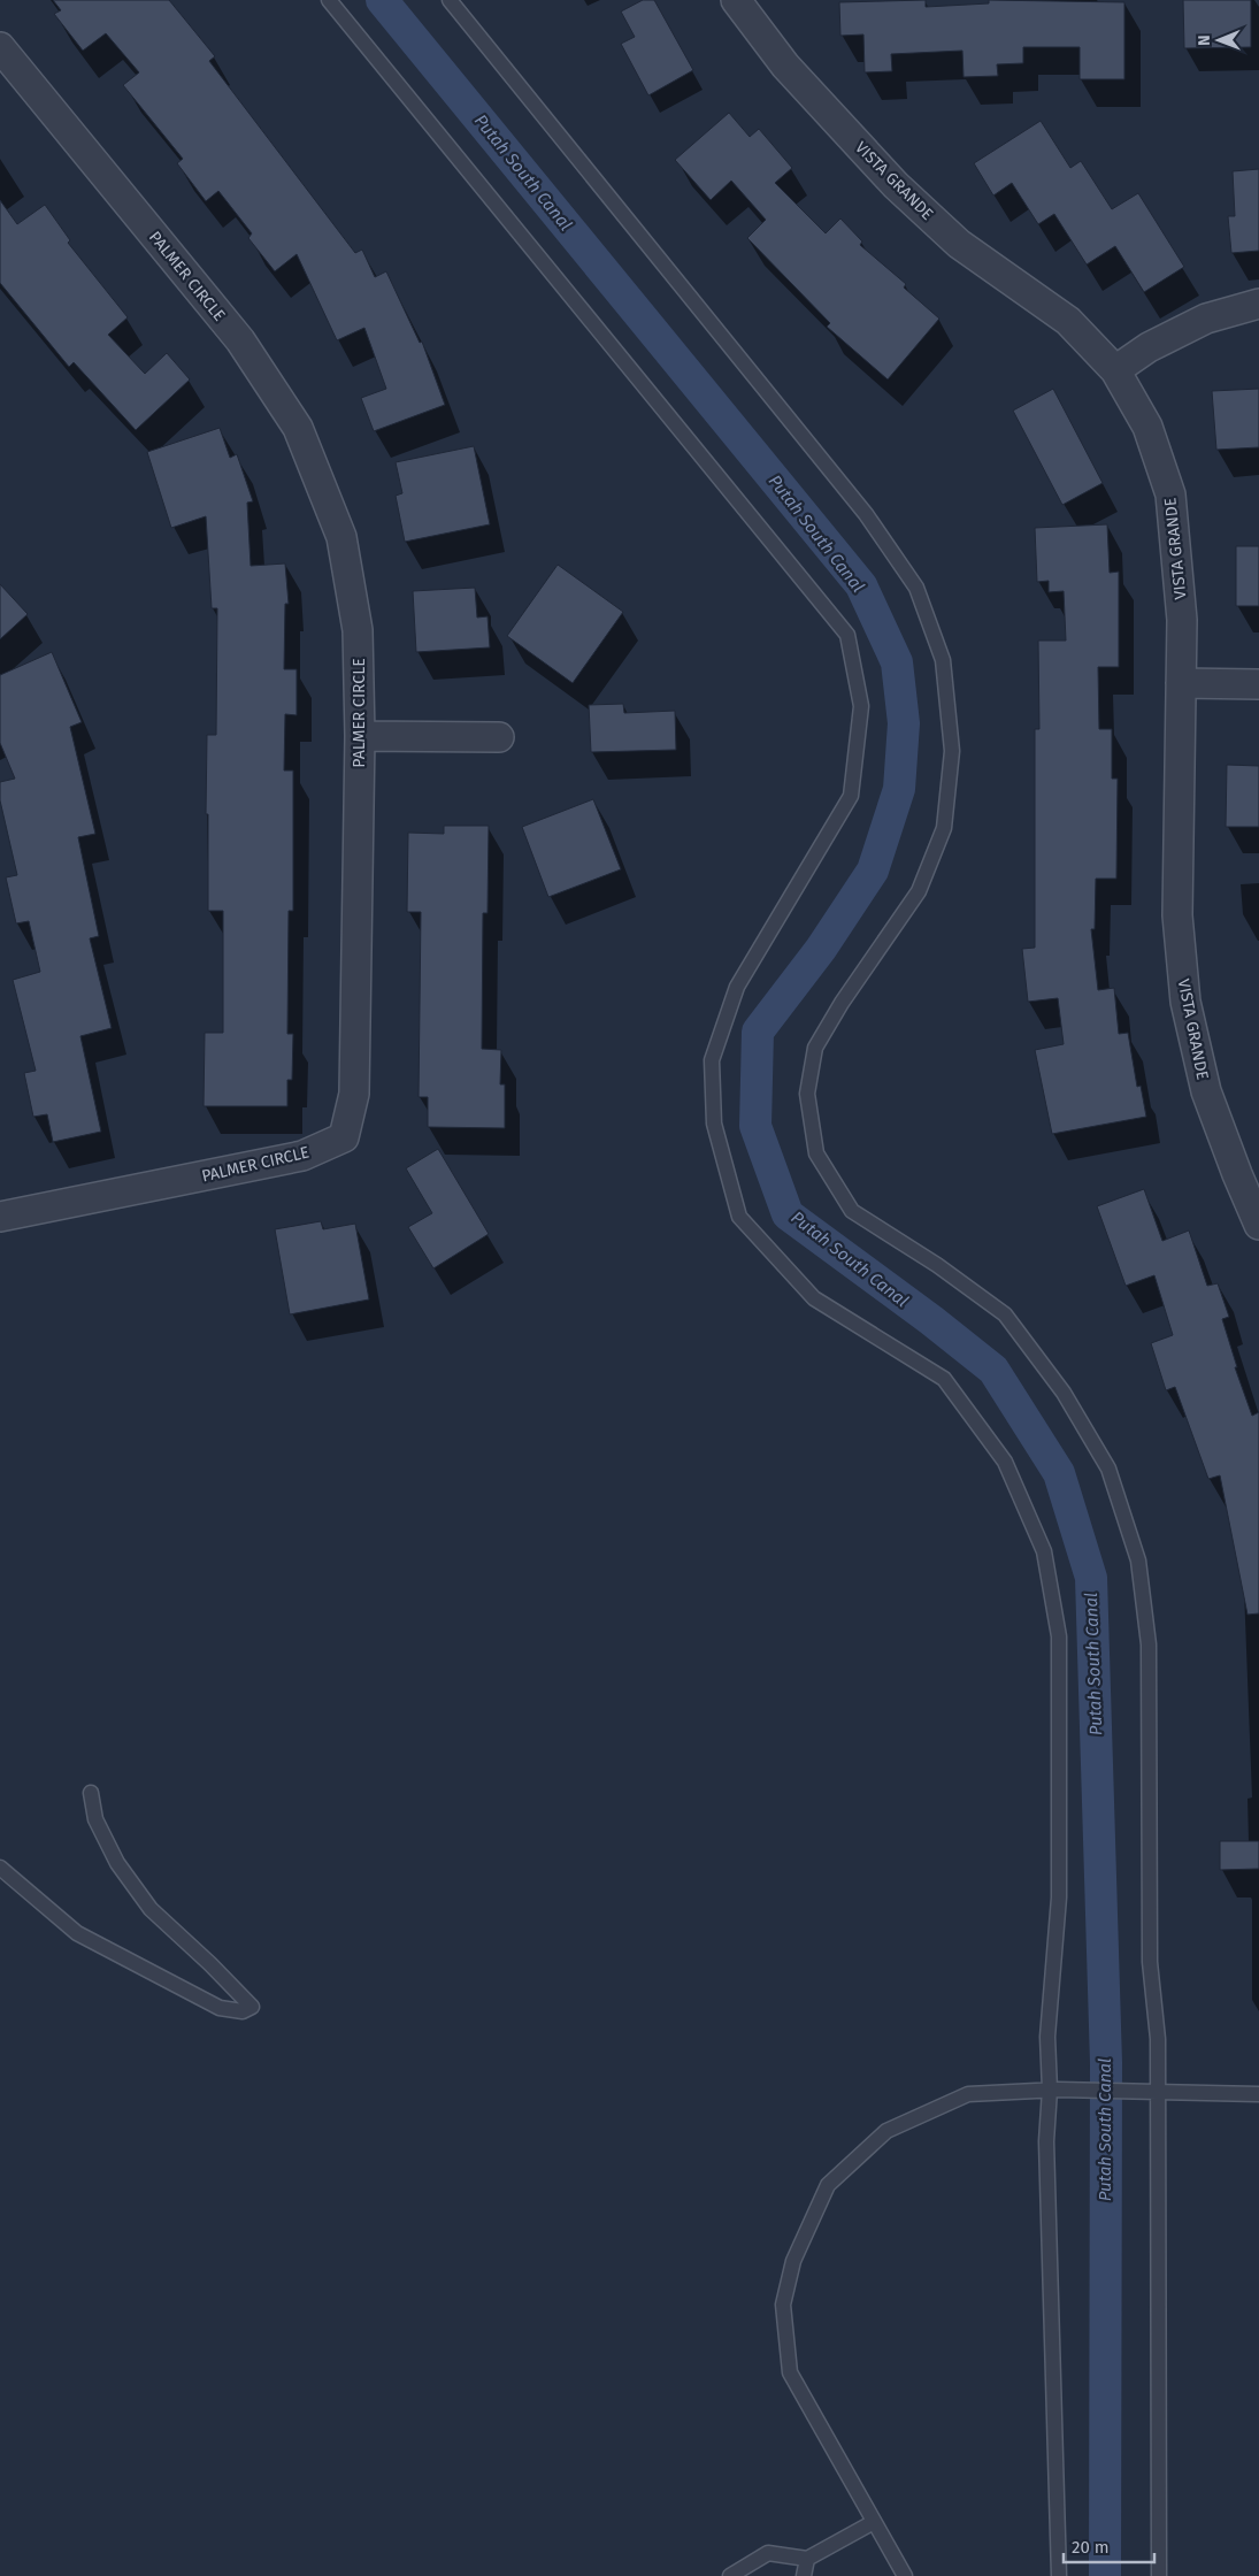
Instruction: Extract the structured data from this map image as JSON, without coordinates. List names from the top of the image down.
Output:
{
  "streets": {
    "street": ["VISTA GRANDE", "PALMER CIRCLE"]
  },
  "water": ["Putah South Canal"],
  "scale_bar": "20 m",
  "north": "left"
}
